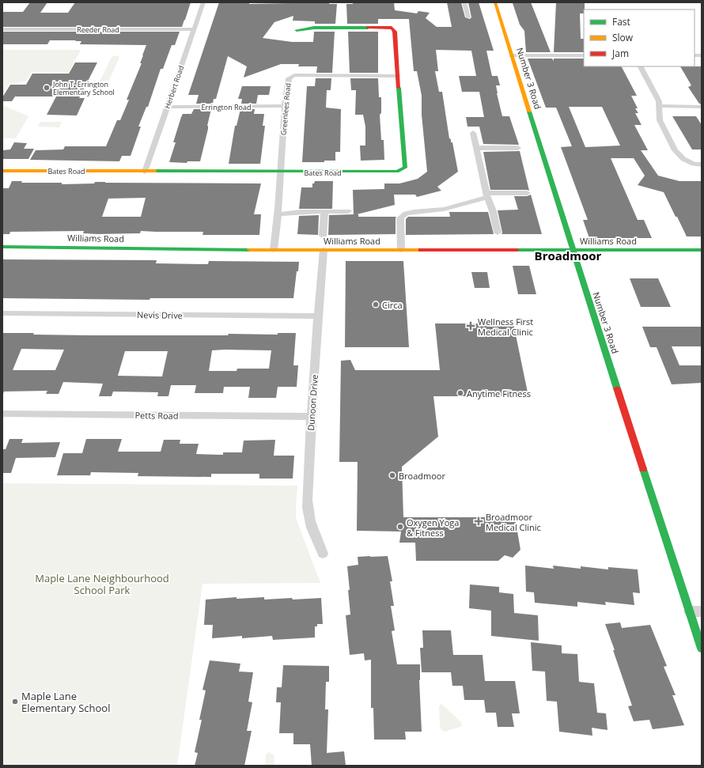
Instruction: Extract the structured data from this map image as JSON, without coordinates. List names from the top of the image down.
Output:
{
  "streets": {
    "street": [
      "Reeder Road",
      "Number 3 Road",
      "Herbert Road",
      "Errington Road",
      "Greenlees Road",
      "Bates Road",
      "Williams Road",
      "Nevis Drive",
      "Dunoon Drive",
      "Petts Road"
    ]
  },
  "crossings": [
    ["Reeder Road", "Herbert Road"],
    ["Number 3 Road", "Williams Road"],
    ["Herbert Road", "Errington Road"],
    ["Herbert Road", "Bates Road"],
    ["Errington Road", "Greenlees Road"],
    ["Greenlees Road", "Bates Road"],
    ["Greenlees Road", "Williams Road"],
    ["Williams Road", "Dunoon Drive"],
    ["Nevis Drive", "Dunoon Drive"],
    ["Dunoon Drive", "Petts Road"]
  ],
  "districts": ["Broadmoor"],
  "parks": ["Maple Lane Neighbourhood School Park"],
  "places": {
    "other": [
      "John T. Errington Elementary School",
      "Circa",
      "Anytime Fitness",
      "Broadmoor",
      "Oxygen Yoga & Fitness",
      "Maple Lane Elementary School"
    ],
    "health": ["Wellness First Medical Clinic", "Broadmoor Medical Clinic"]
  },
  "legend": ["Fast", "Slow", "Jam"]
}
